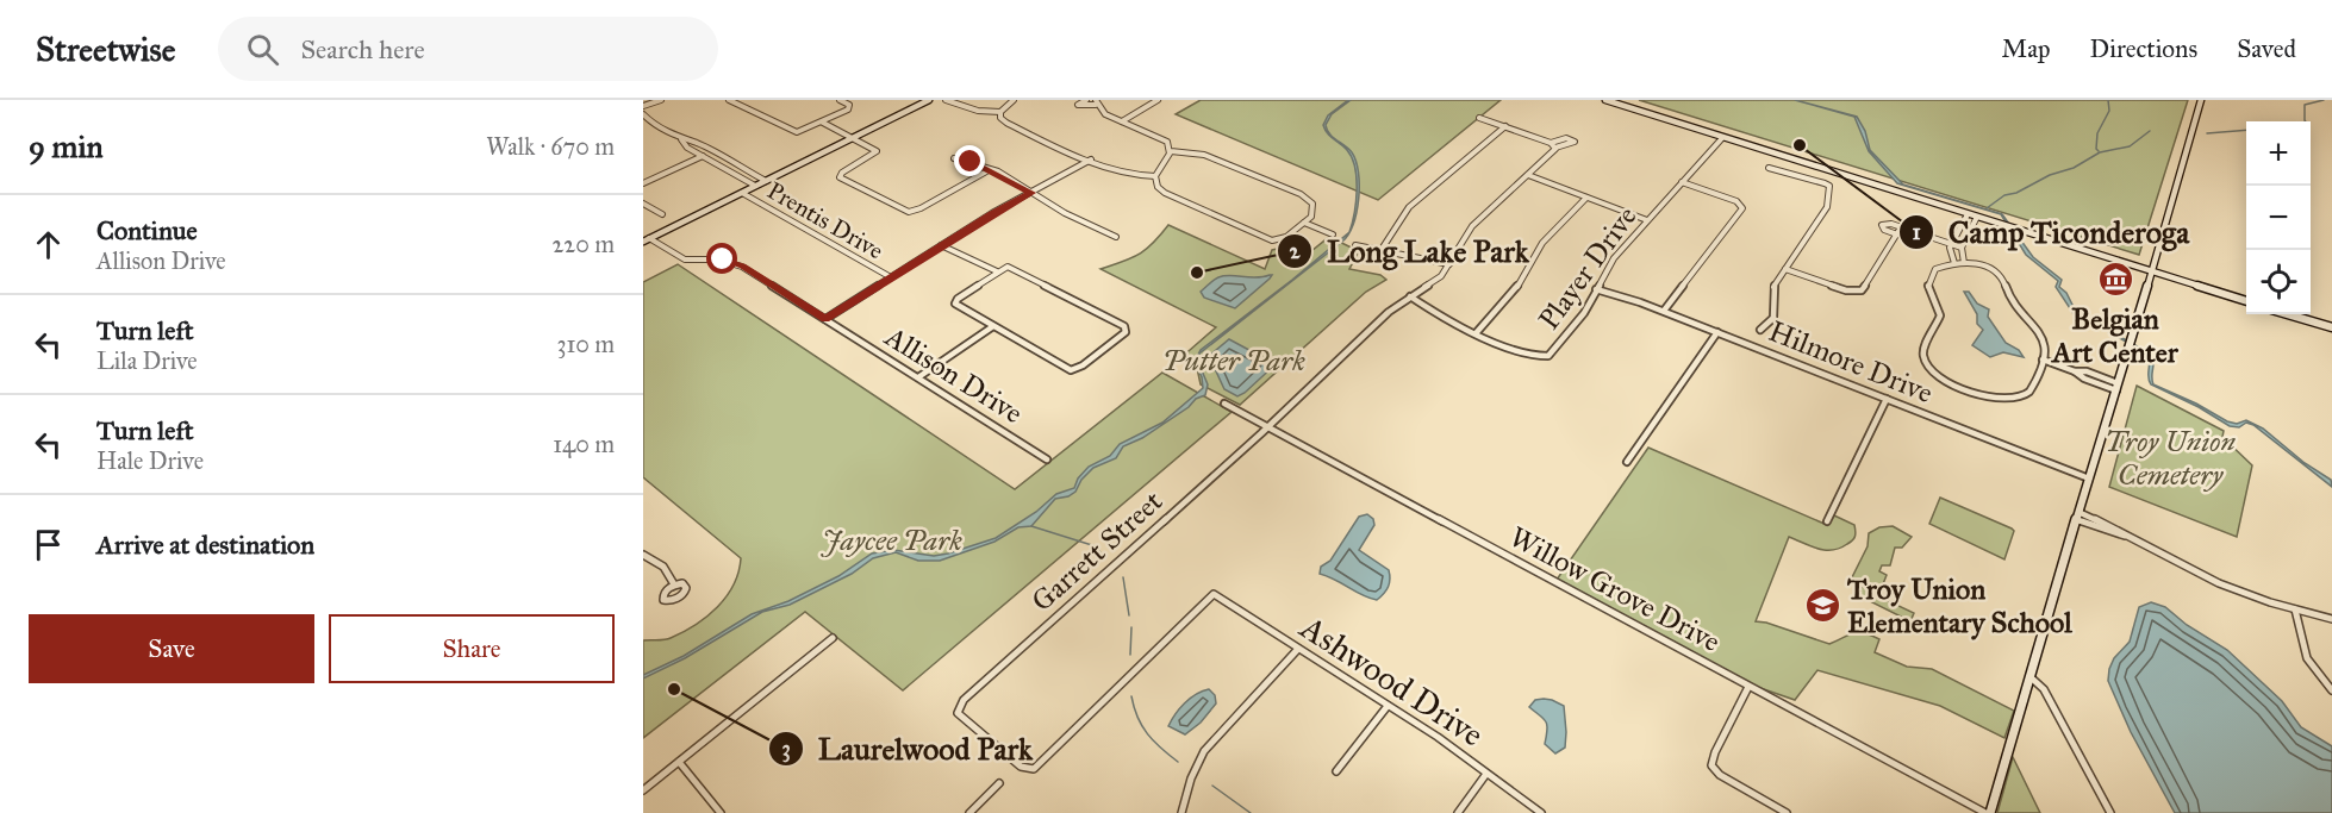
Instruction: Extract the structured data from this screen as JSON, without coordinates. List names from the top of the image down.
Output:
{
  "streets": {
    "street": [
      "Prentis Drive",
      "Player Drive",
      "Hilmore Drive",
      "Allison Drive",
      "Garrett Street",
      "Willow Grove Drive",
      "Ashwood Drive"
    ]
  },
  "crossings": [
    ["Player Drive", "Hilmore Drive"],
    ["Garrett Street", "Willow Grove Drive"],
    ["Garrett Street", "Ashwood Drive"]
  ],
  "parks": ["Putter Park", "Troy Union Cemetery", "Jaycee Park"],
  "places": {
    "other": ["Camp Ticonderoga", "Long Lake Park", "Laurelwood Park"],
    "museum": ["Belgian Art Center"],
    "school or university": ["Troy Union Elementary School"]
  },
  "page": {
    "header": "Streetwise",
    "search": "Search here",
    "nav": ["Map", "Directions", "Saved"],
    "heading": ["9 min", "Walk · 670 m"],
    "map_buttons": ["+", "−"],
    "list": [
      ["Continue", "Allison Drive", "220 m"],
      ["Turn left", "Lila Drive", "310 m"],
      ["Turn left", "Hale Drive", "140 m"],
      "Arrive at destination"
    ],
    "buttons": ["Save", "Share"]
  }
}
